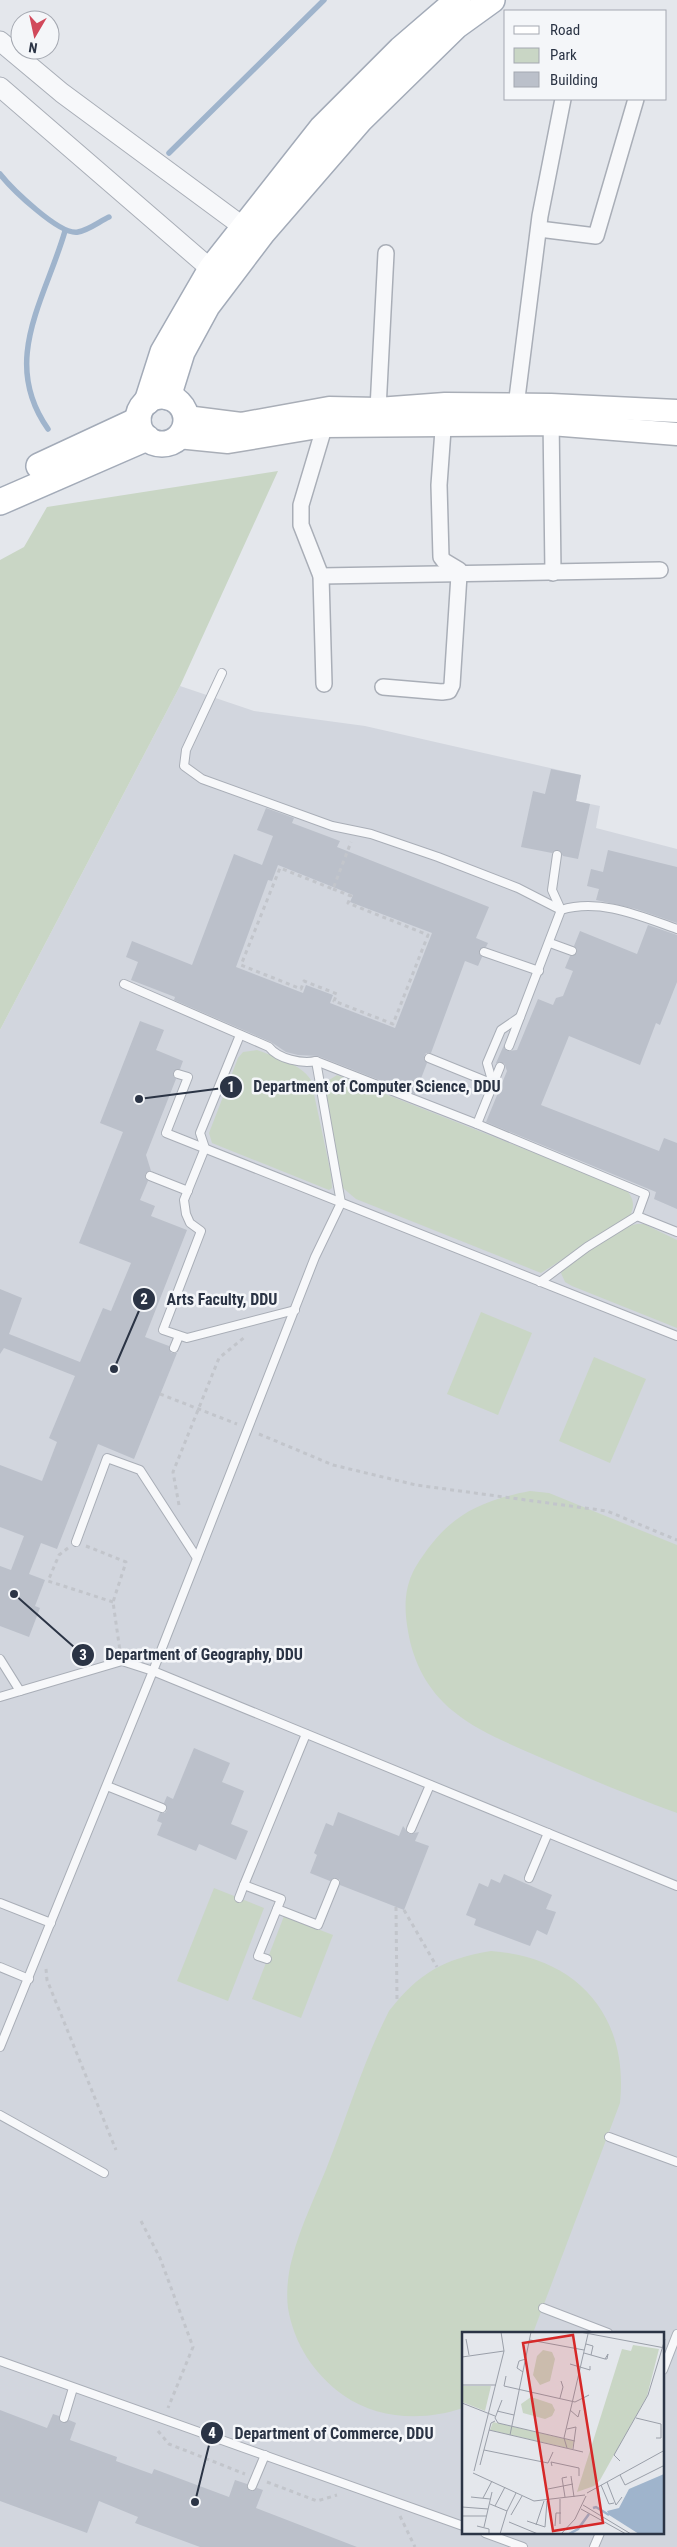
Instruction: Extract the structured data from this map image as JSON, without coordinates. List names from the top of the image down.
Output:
{
  "places": [
    "Department of Computer Science, DDU",
    "Arts Faculty, DDU",
    "Department of Geography, DDU",
    "Department of Commerce, DDU"
  ],
  "legend": ["Road", "Park", "Building"],
  "north": "bottom"
}
